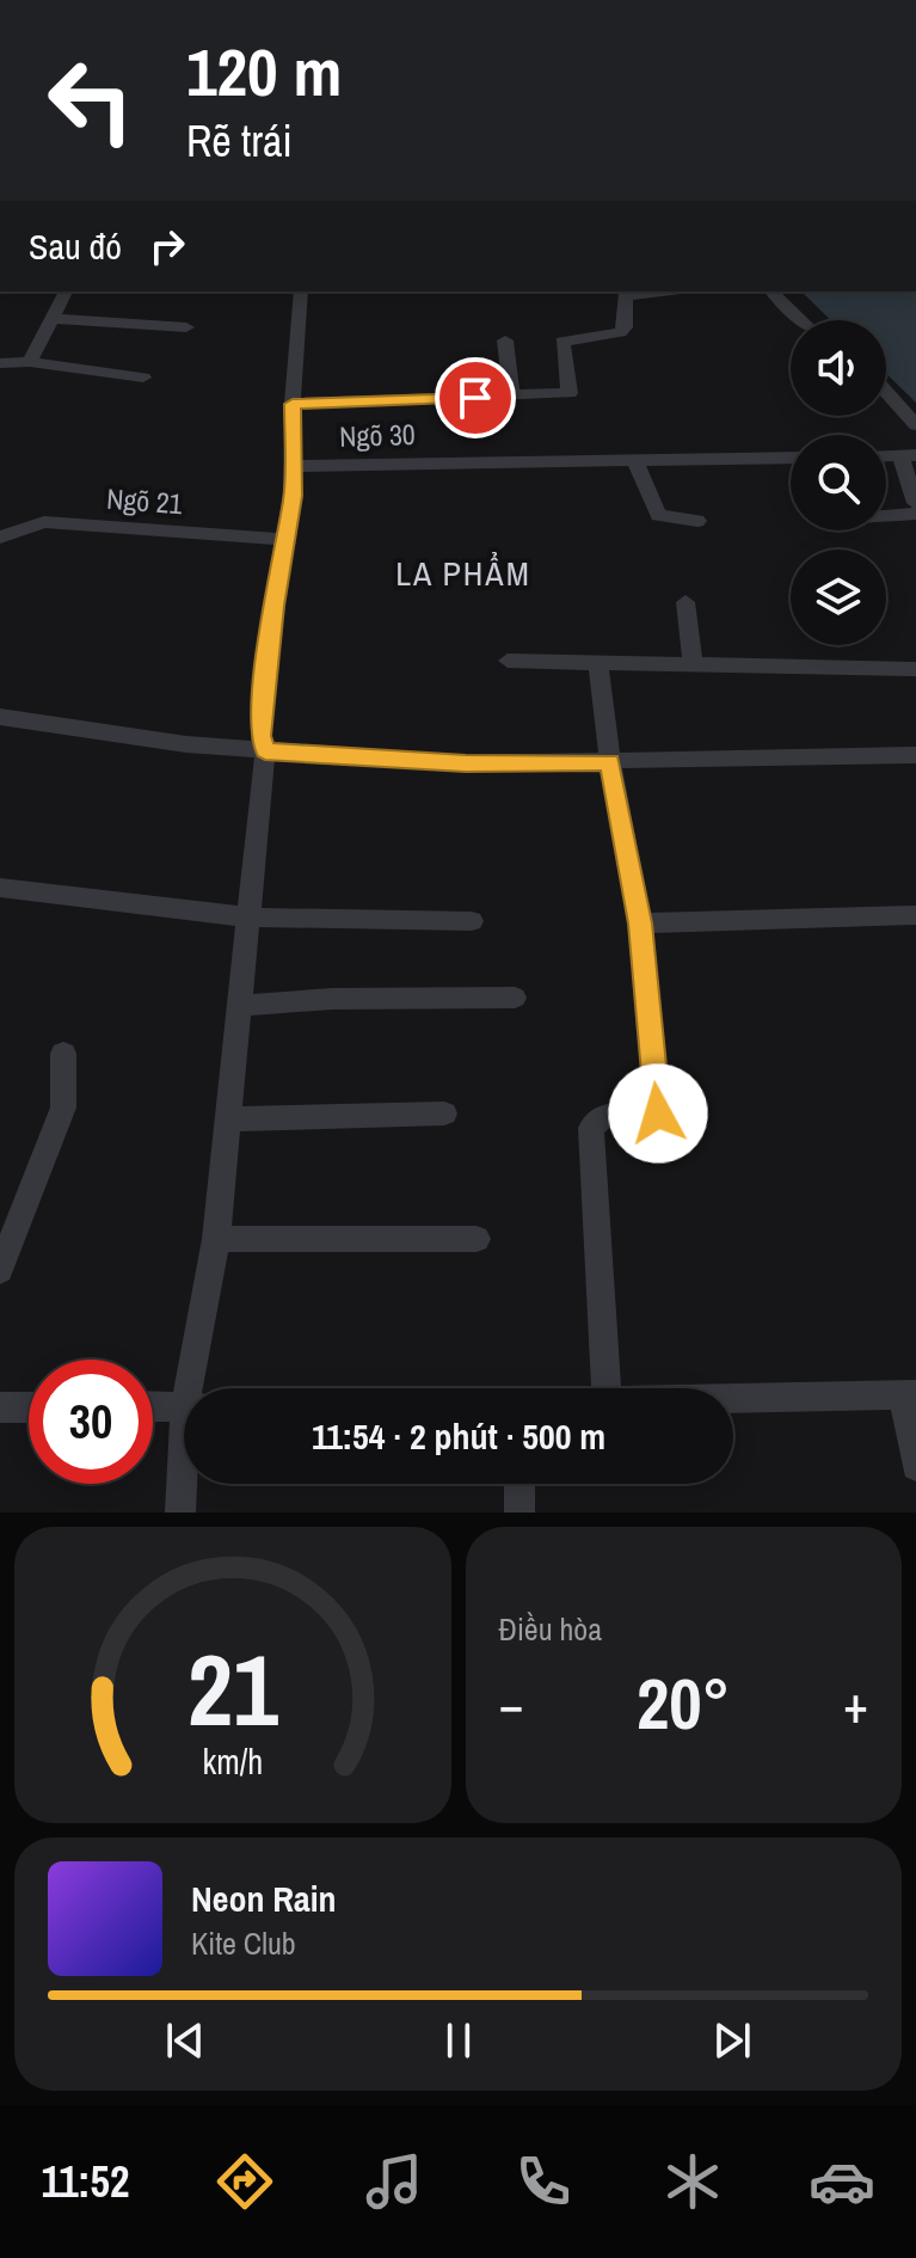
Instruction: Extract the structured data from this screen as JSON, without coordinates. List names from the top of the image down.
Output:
{
  "streets": {
    "street": ["Ngõ 30", "Ngõ 21"]
  },
  "districts": ["LA PHẨM"],
  "page": {
    "turn": ["120 m", "Rẽ trái"],
    "then": "Sau đó",
    "limit": "30",
    "trip": "11:54 · 2 phút · 500 m",
    "tile": "Điều hòa",
    "heat": ["−", "20°", "+"],
    "song": ["Neon Rain", "Kite Club"],
    "tabs": "11:52",
    "gauge": ["21", "km/h"]
  }
}
